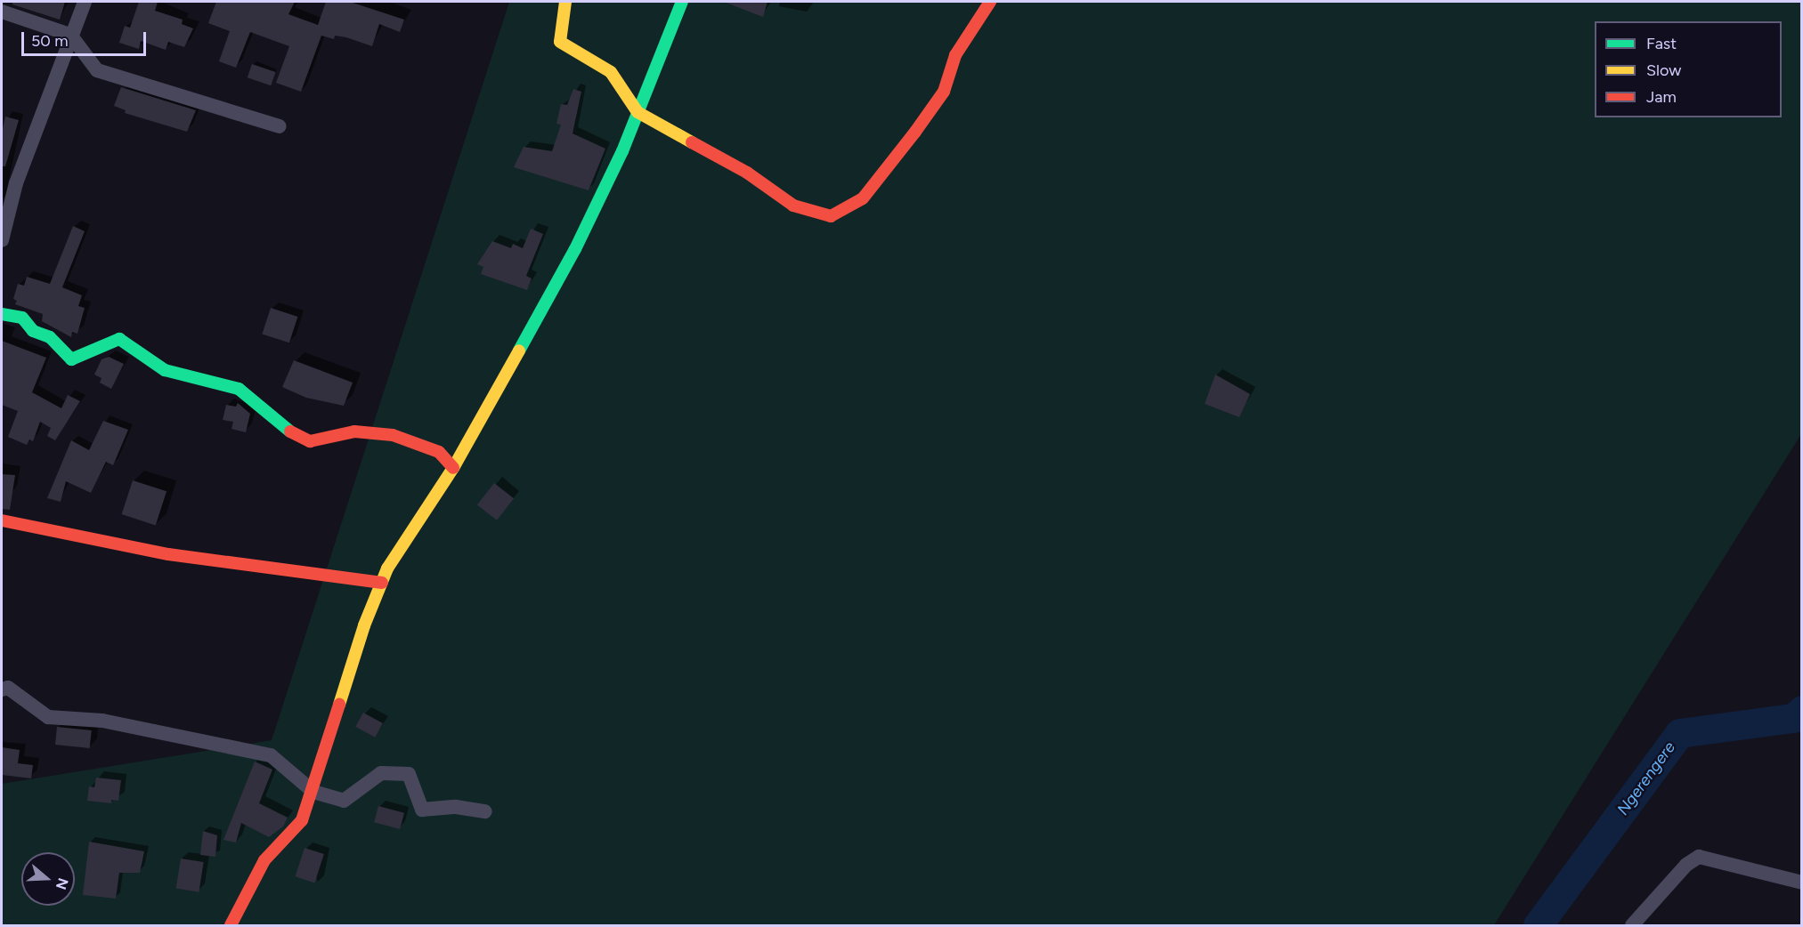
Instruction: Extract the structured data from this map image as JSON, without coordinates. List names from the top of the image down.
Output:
{
  "water": ["Ngerengere"],
  "legend": ["Fast", "Slow", "Jam"],
  "scale_bar": "50 m",
  "north": "right"
}
